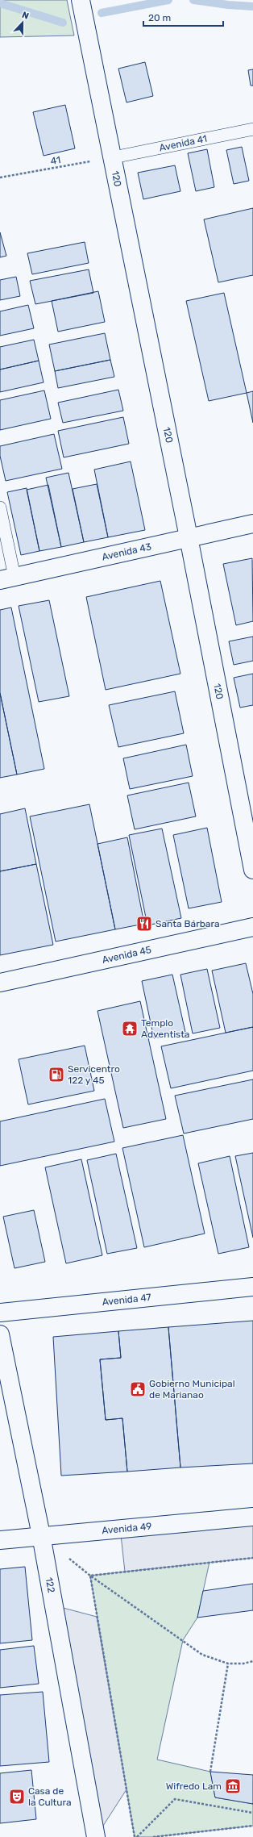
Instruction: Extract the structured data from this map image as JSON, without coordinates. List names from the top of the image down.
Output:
{
  "streets": {
    "street": [
      "120",
      "Avenida 43",
      "Avenida 45",
      "Avenida 47",
      "Avenida 49",
      "122"
    ],
    "lane": ["Avenida 41"],
    "path": ["41"]
  },
  "crossings": [
    ["Avenida 41", "41"],
    ["Avenida 41", "120"],
    ["41", "120"],
    ["120", "Avenida 43"],
    ["Avenida 49", "122"]
  ],
  "places": {
    "restaurant": ["Santa Bárbara"],
    "temple": ["Templo Adventista"],
    "fuel station": ["Servicentro 122 y 45"],
    "public building": ["Gobierno Municipal de Marianao"],
    "museum": ["Wifredo Lam"],
    "theatre": ["Casa de la Cultura"]
  },
  "scale_bar": "20 m",
  "north": "top"
}
